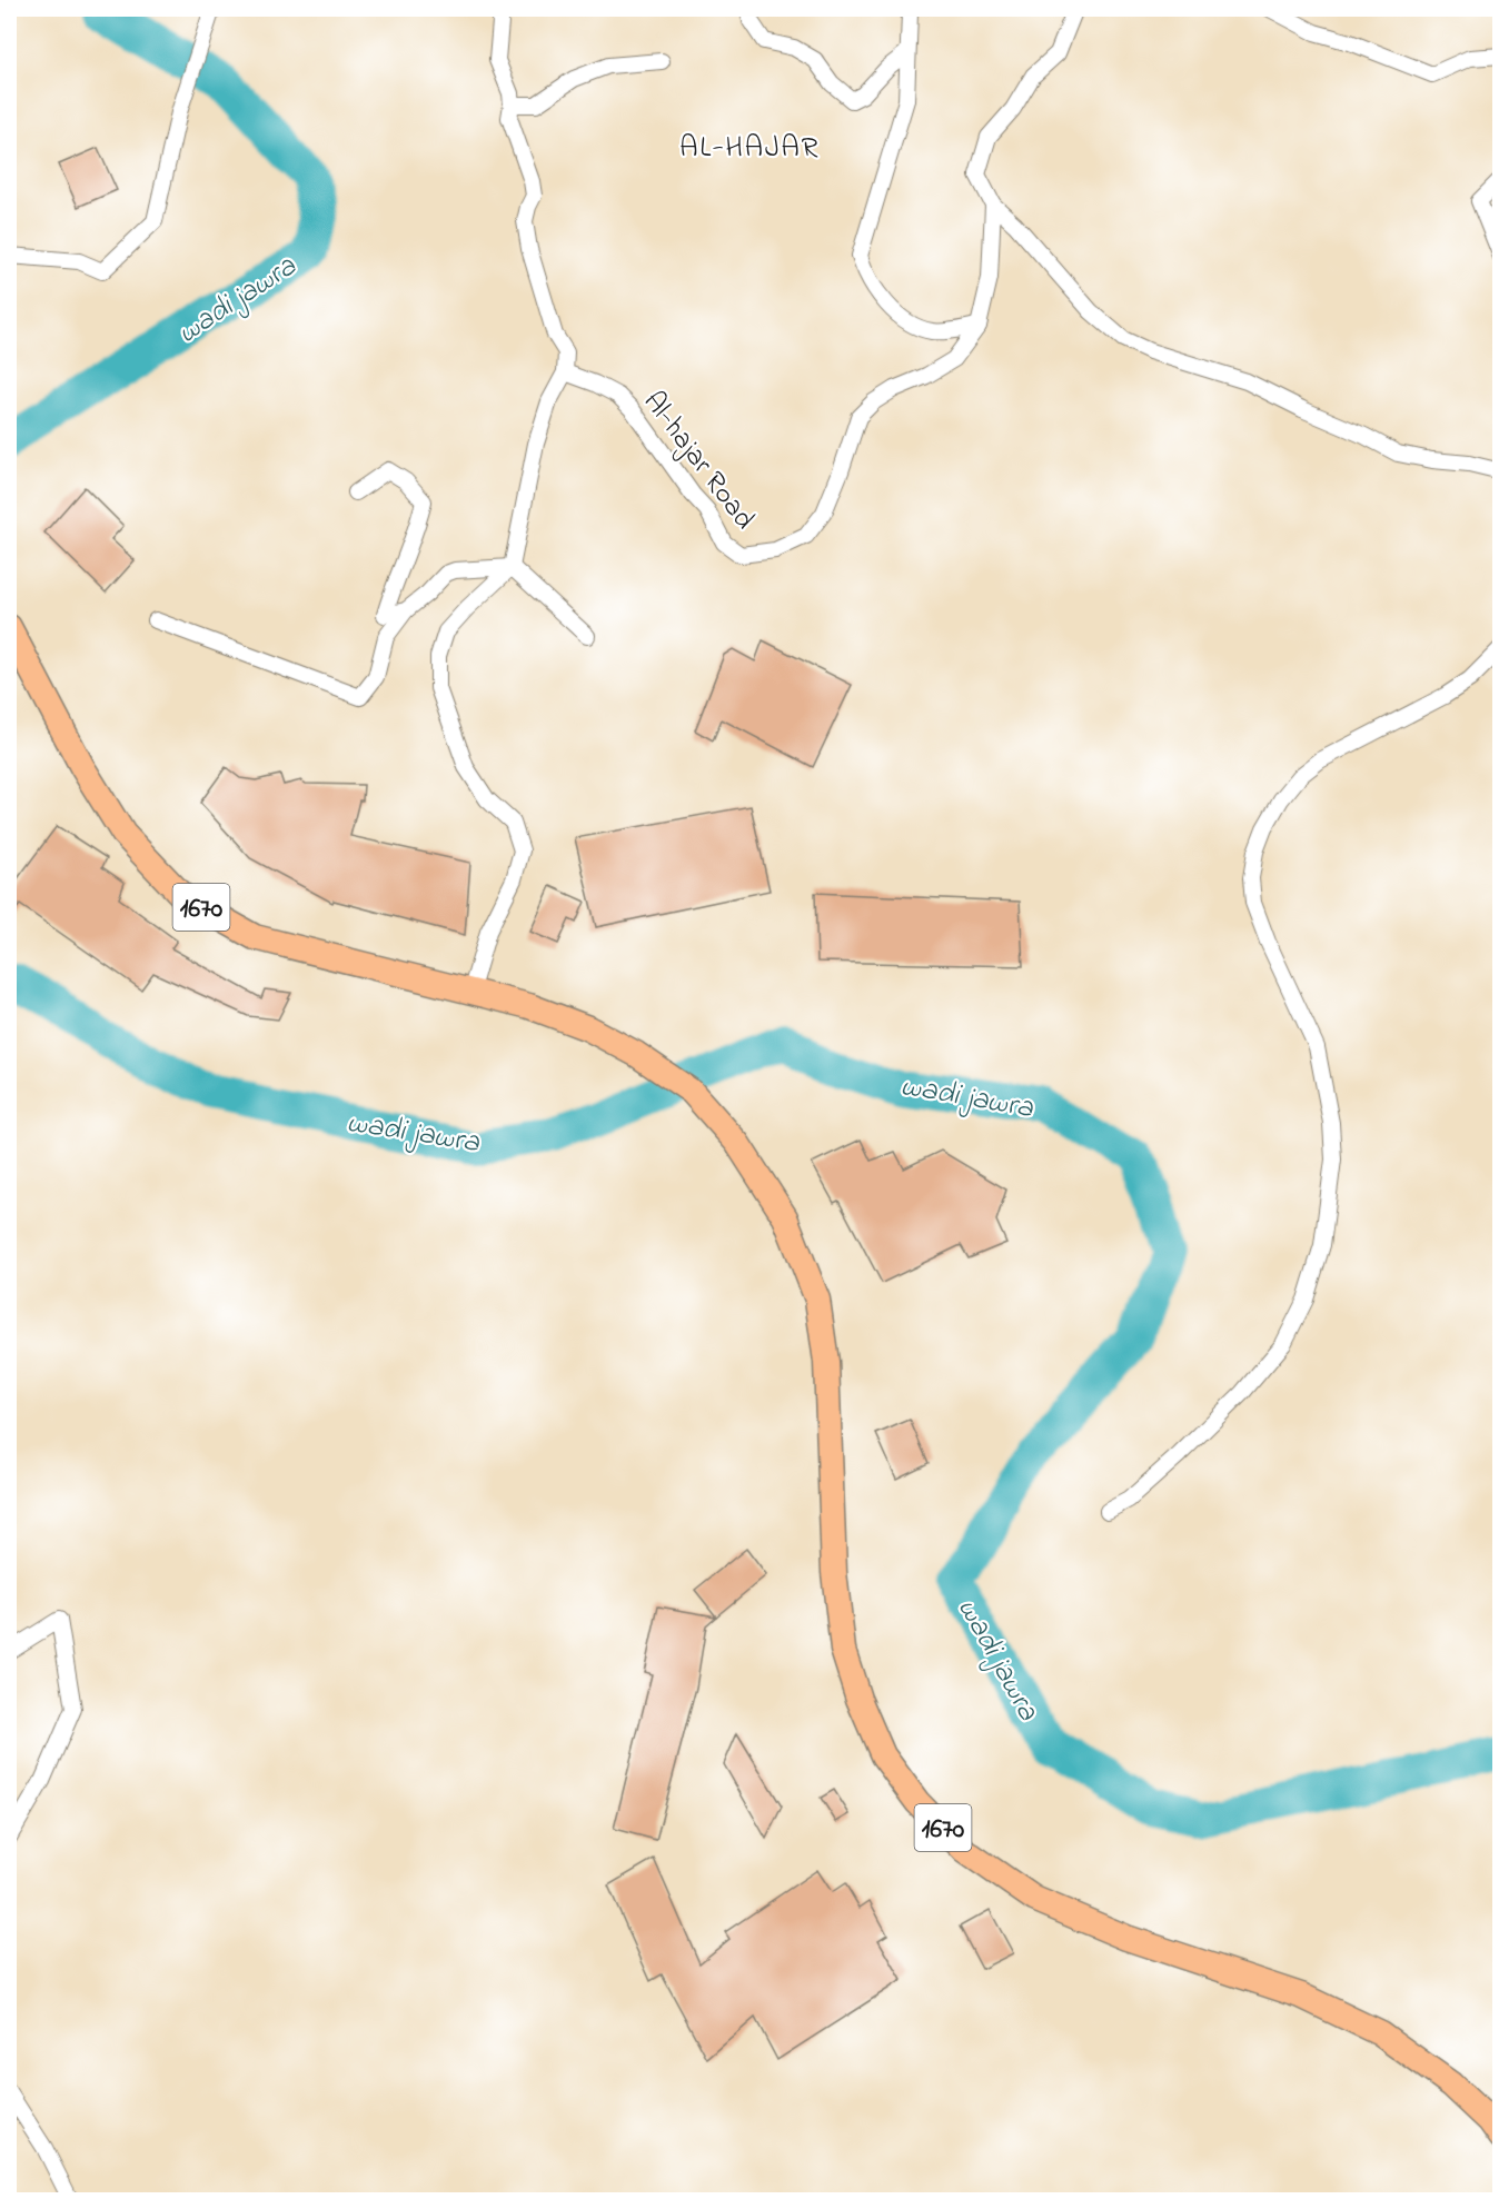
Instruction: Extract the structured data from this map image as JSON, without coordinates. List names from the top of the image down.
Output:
{
  "streets": {
    "main road": ["1670"],
    "street": ["Al-hajar Road"]
  },
  "districts": ["AL-HAJAR"],
  "water": ["wadi jawra"]
}
